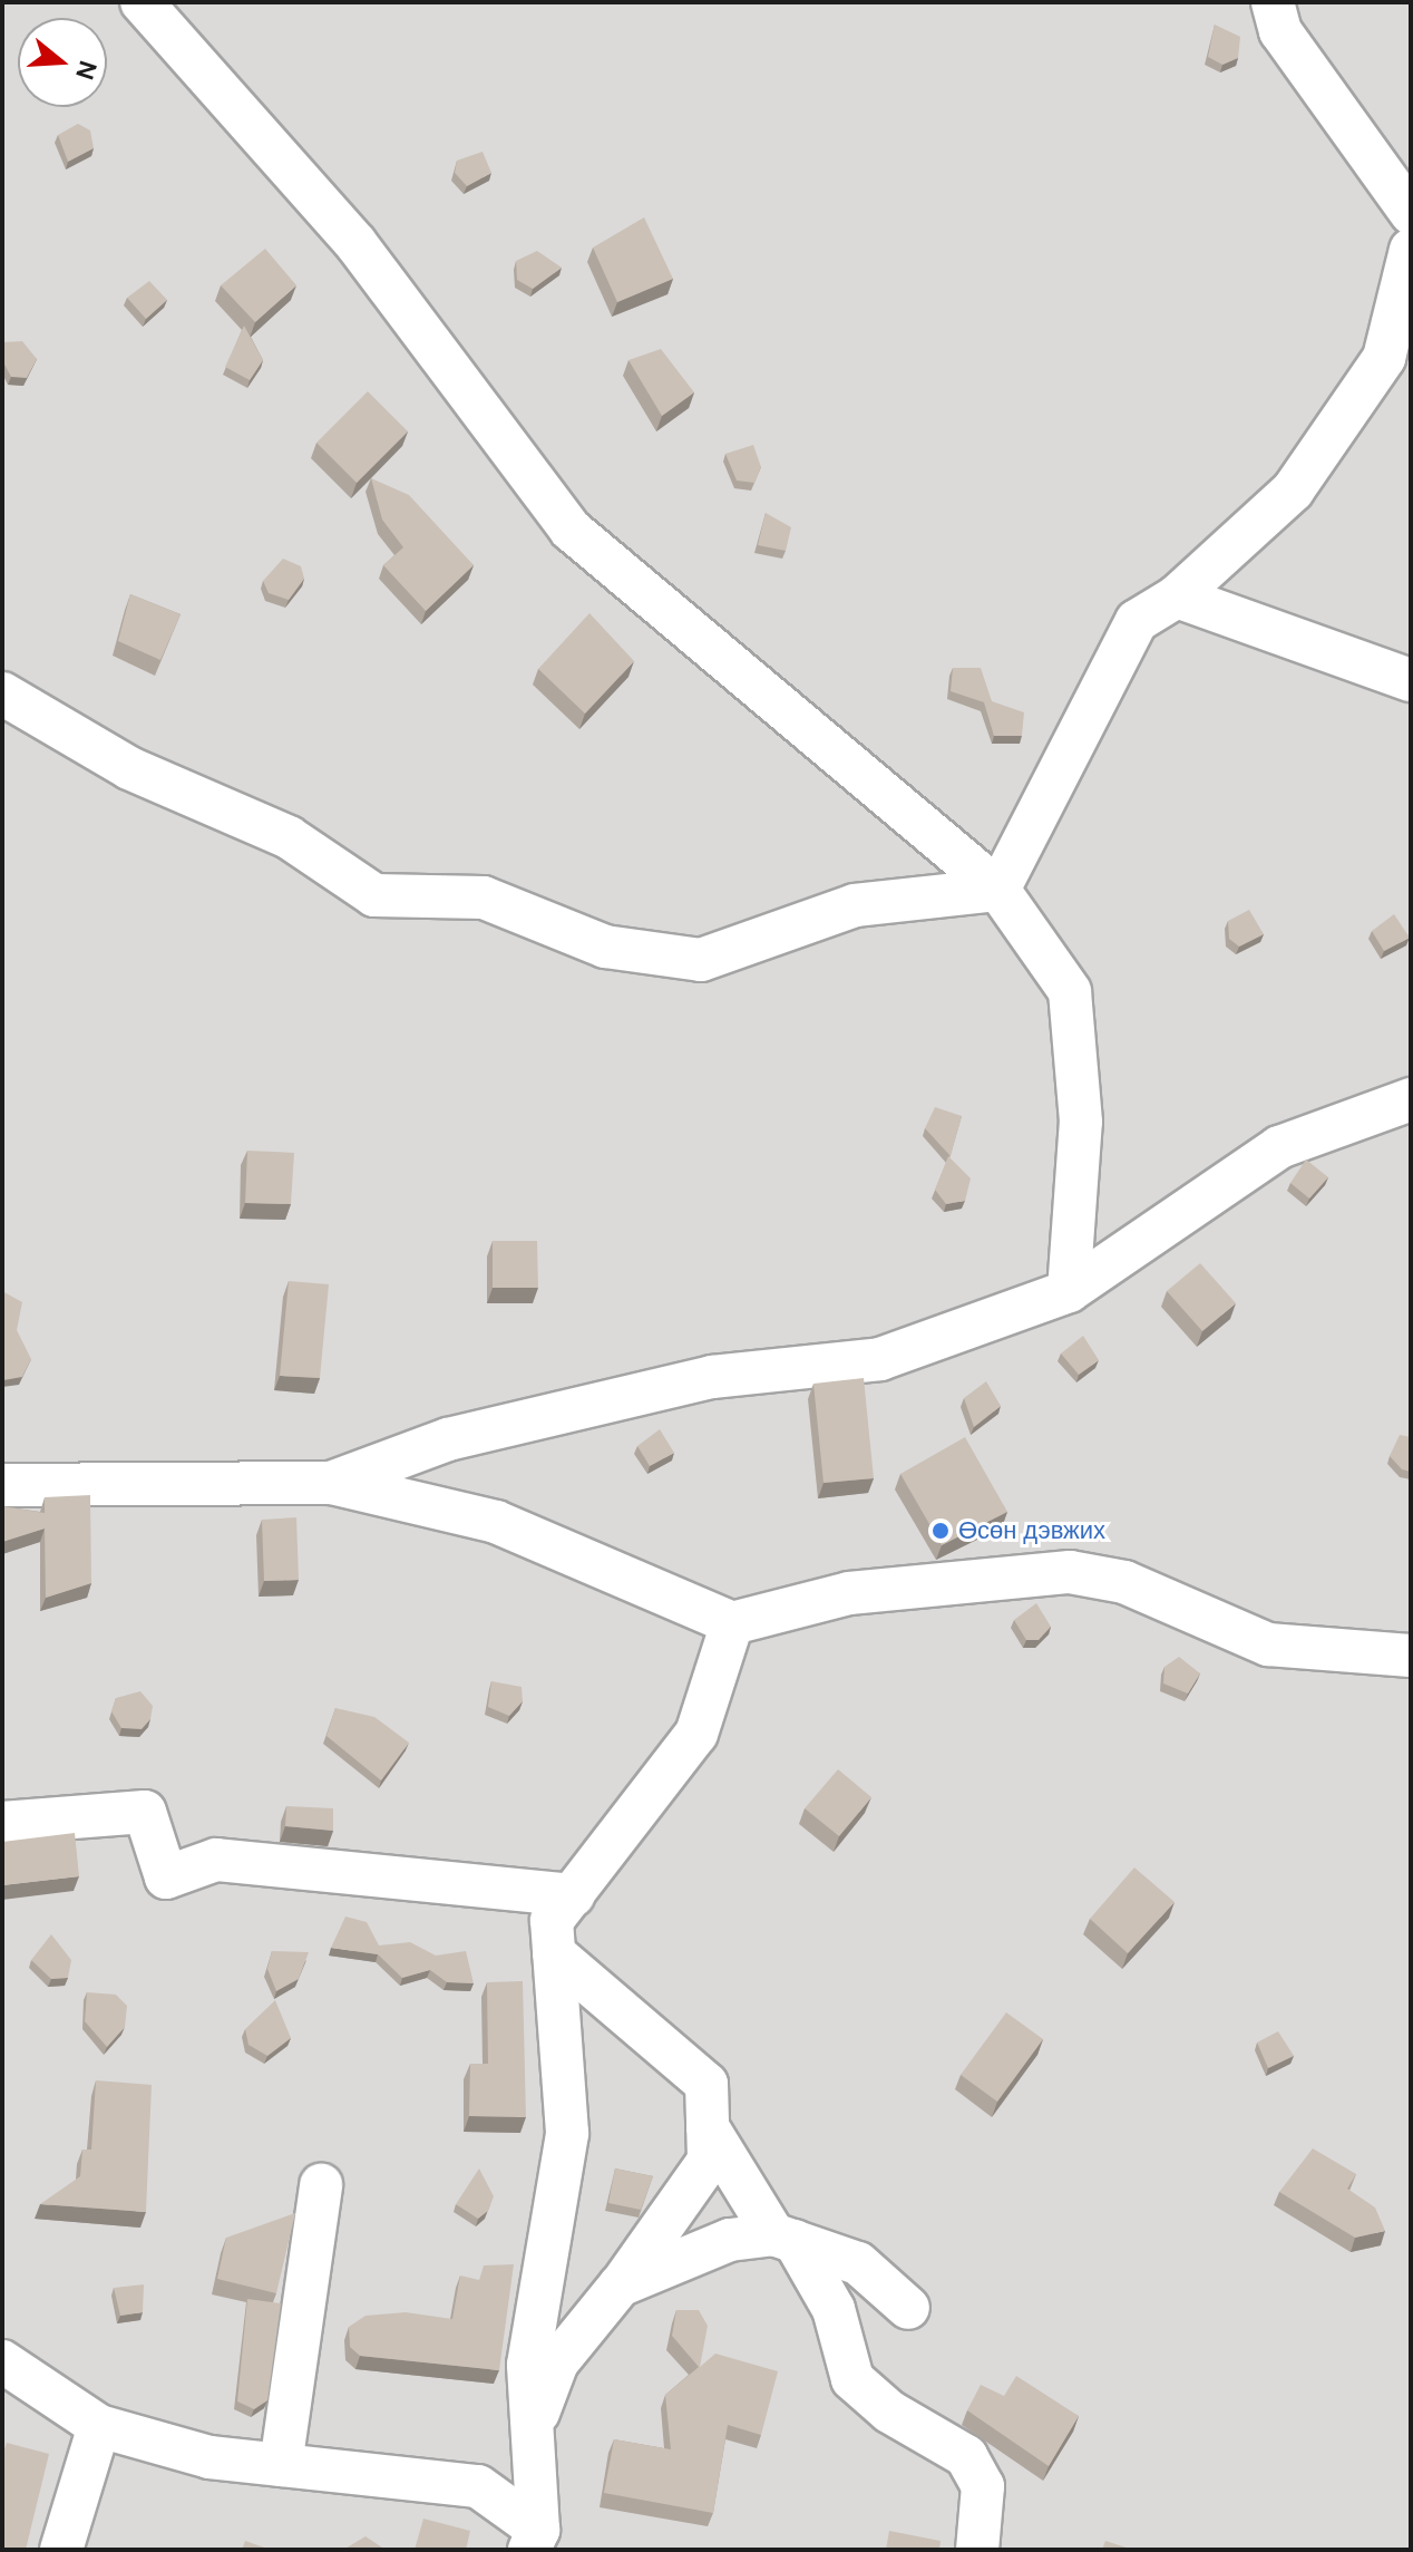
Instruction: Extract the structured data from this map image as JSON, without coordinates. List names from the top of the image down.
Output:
{
  "places": ["Өсөн дэвжих"],
  "north": "right"
}
